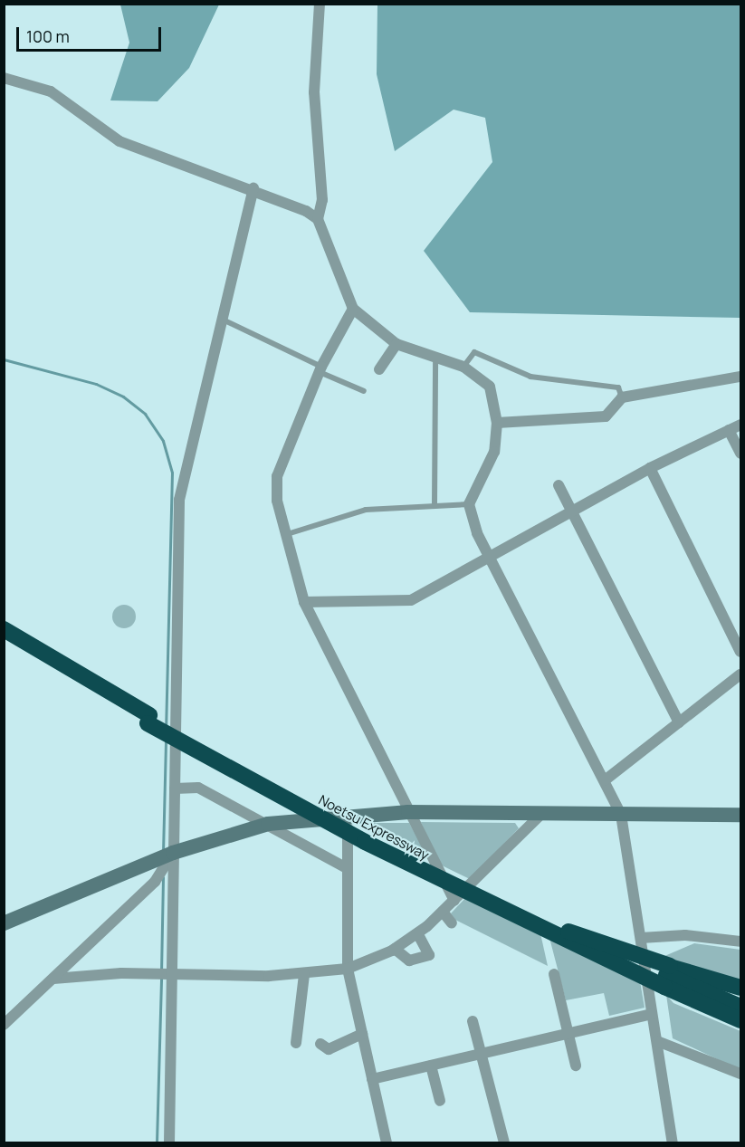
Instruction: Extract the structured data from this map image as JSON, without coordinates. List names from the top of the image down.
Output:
{
  "streets": {
    "highway": ["Noetsu Expressway"]
  },
  "scale_bar": "100 m"
}
